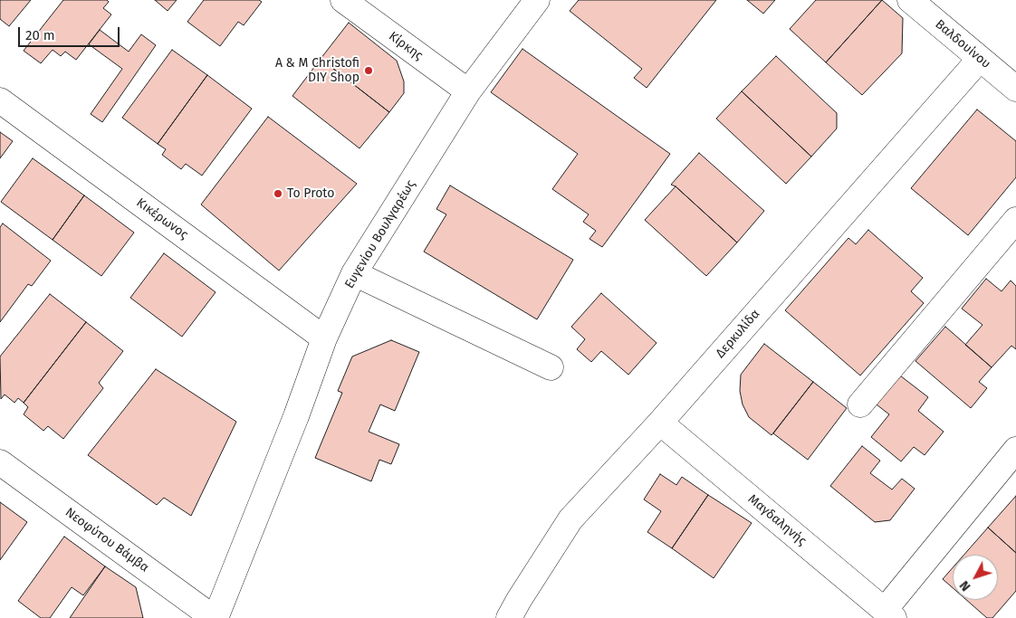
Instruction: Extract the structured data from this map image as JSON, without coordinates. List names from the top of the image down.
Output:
{
  "streets": {
    "street": [
      "Βαλδουίνου",
      "Κίρκης",
      "Κικέρωνος",
      "Ευγενίου Βουλγαρέως",
      "Δερκυλίδα",
      "Μαγδαληνής",
      "Νεοφύτου Βάμβα"
    ]
  },
  "crossings": [
    ["Βαλδουίνου", "Δερκυλίδα"],
    ["Κίρκης", "Ευγενίου Βουλγαρέως"],
    ["Κικέρωνος", "Ευγενίου Βουλγαρέως"],
    ["Ευγενίου Βουλγαρέως", "Νεοφύτου Βάμβα"],
    ["Δερκυλίδα", "Μαγδαληνής"]
  ],
  "places": ["A & M Christofi DIY Shop", "To Proto"],
  "scale_bar": "20 m",
  "north": "bottom left"
}
